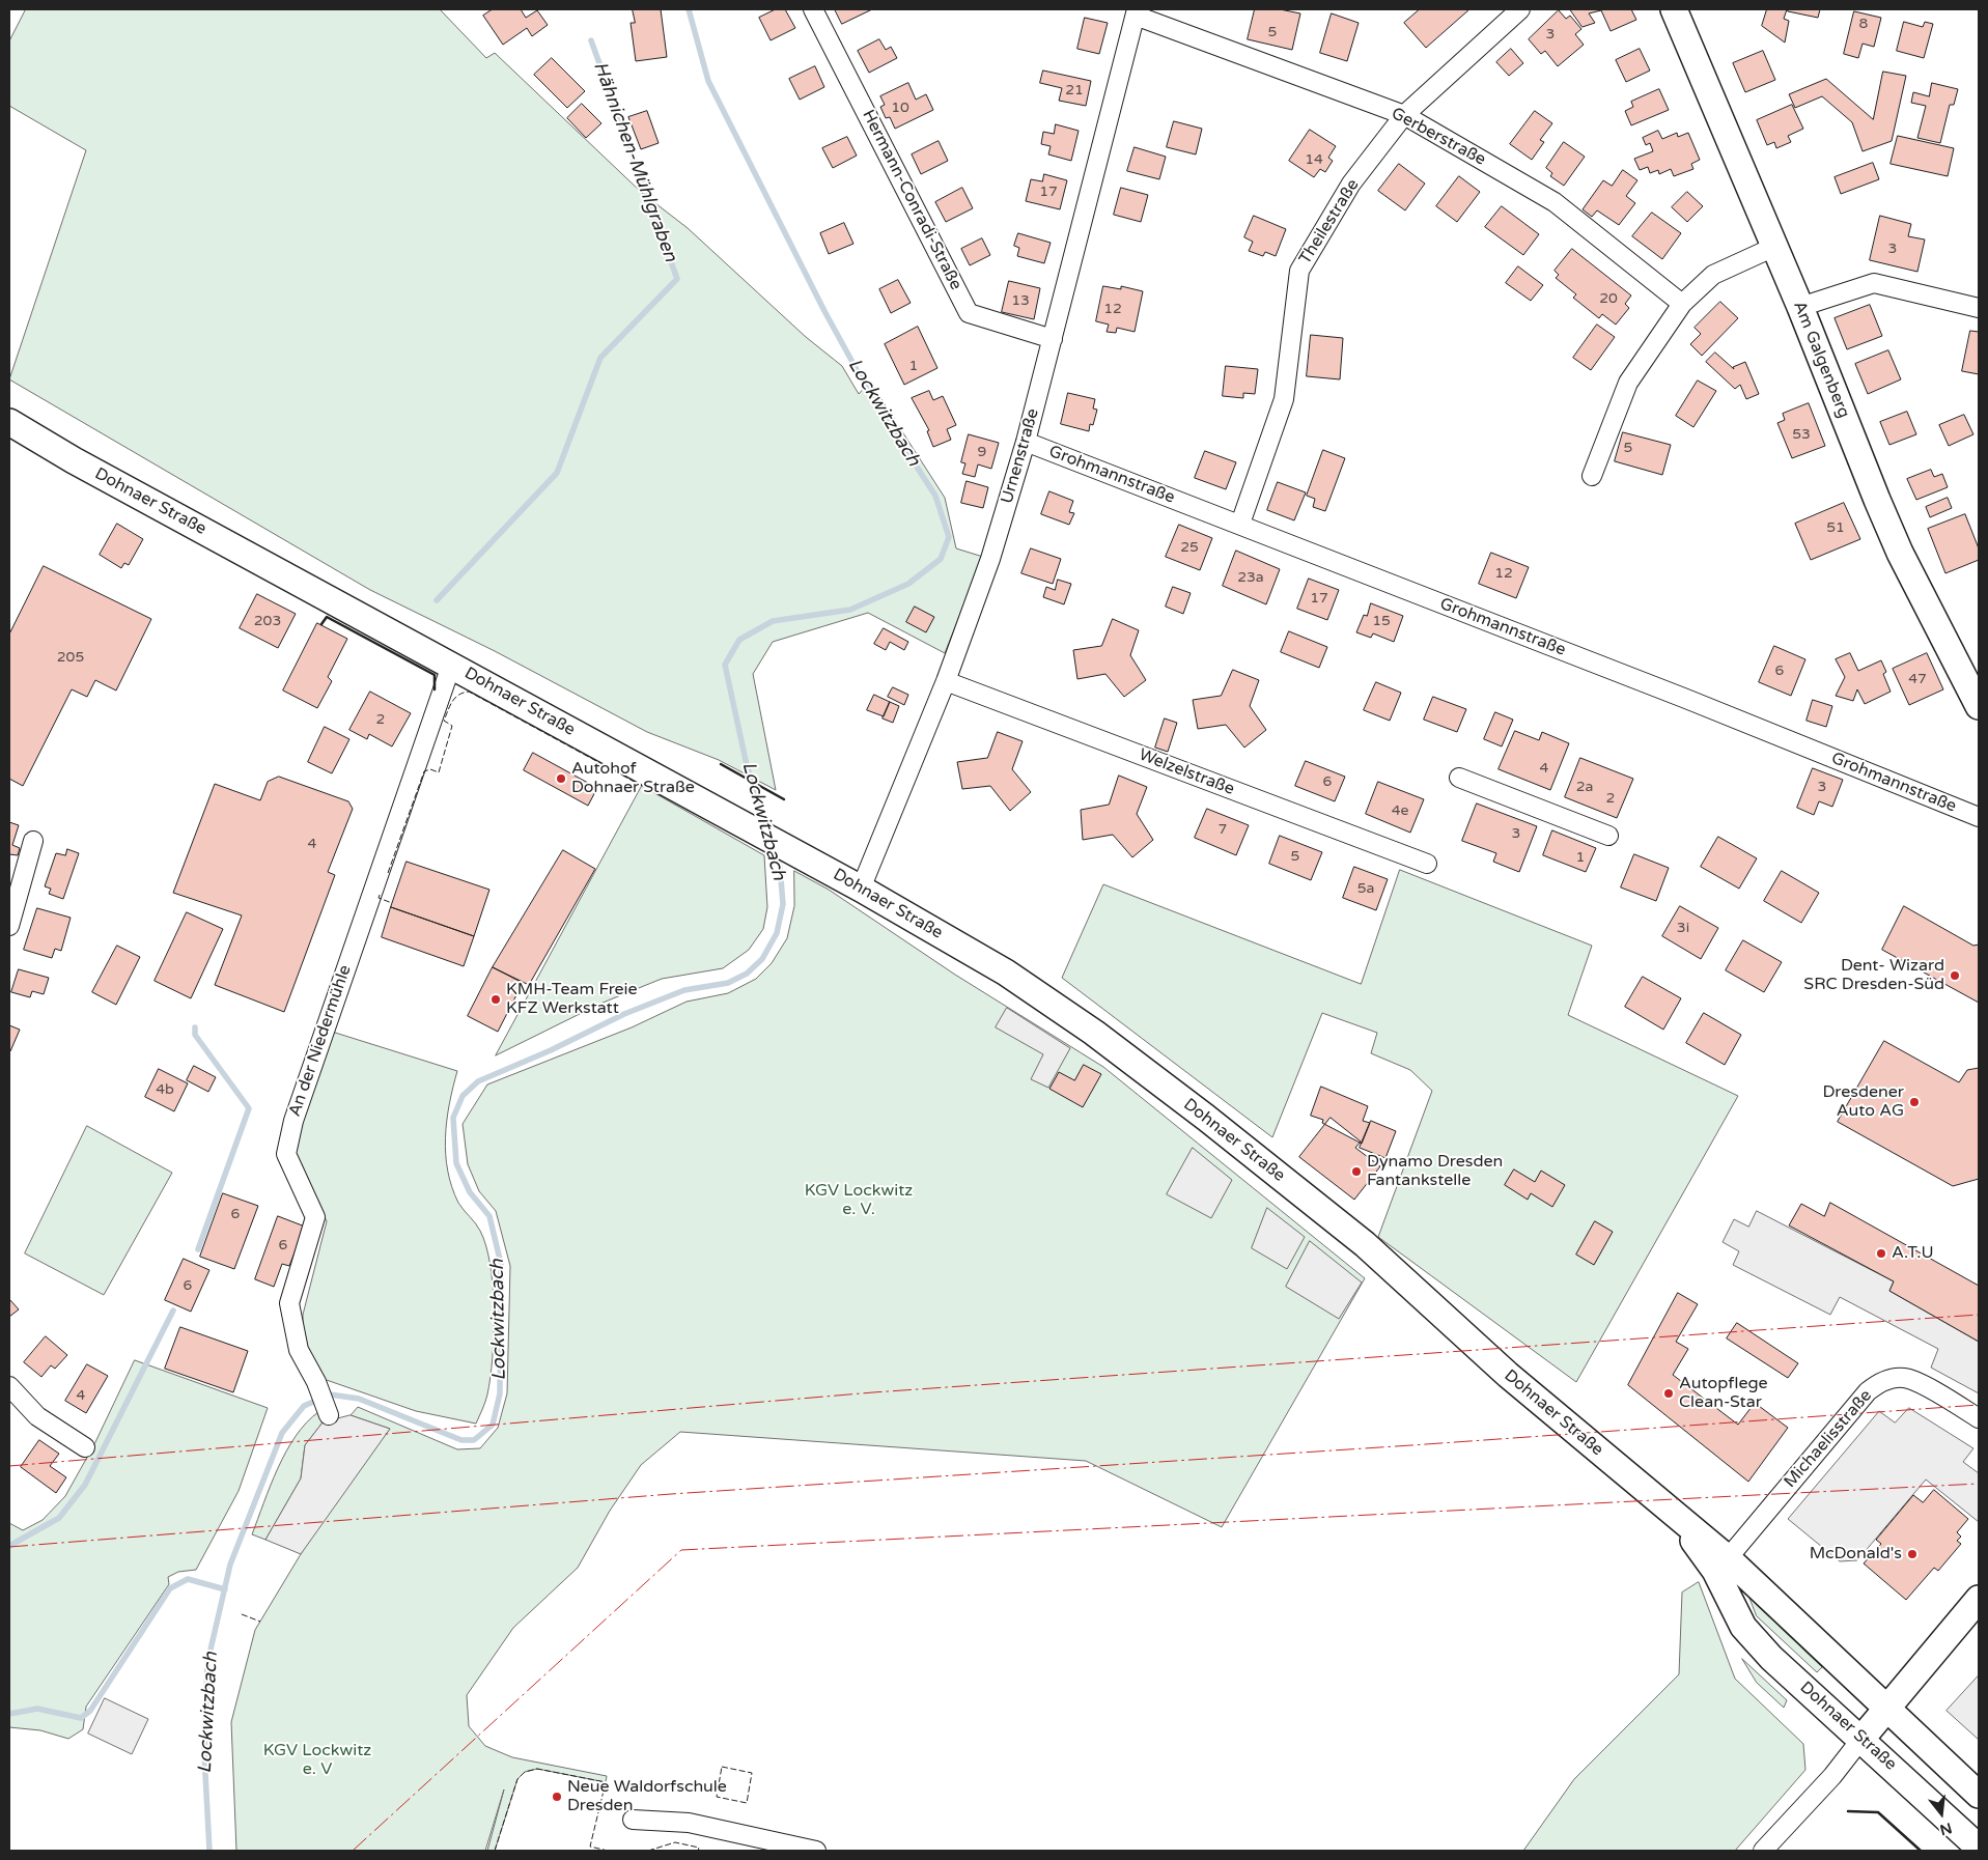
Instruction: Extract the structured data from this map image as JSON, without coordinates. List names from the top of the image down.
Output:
{
  "streets": {
    "main road": ["Am Galgenberg", "Dohnaer Straße"],
    "street": [
      "Gerberstraße",
      "Hermann-Conradi-Straße",
      "Theilestraße",
      "Urnenstraße",
      "Grohmannstraße",
      "Welzelstraße",
      "An der Niedermühle",
      "Michaelisstraße"
    ]
  },
  "crossings": [
    ["Gerberstraße", "Theilestraße"],
    ["Gerberstraße", "Urnenstraße"],
    ["Hermann-Conradi-Straße", "Urnenstraße"],
    ["Theilestraße", "Grohmannstraße"],
    ["Urnenstraße", "Grohmannstraße"],
    ["Urnenstraße", "Dohnaer Straße"],
    ["Urnenstraße", "Welzelstraße"],
    ["Dohnaer Straße", "An der Niedermühle"],
    ["Dohnaer Straße", "Michaelisstraße"]
  ],
  "water": ["Hähnichen-Mühlgraben", "Lockwitzbach"],
  "parks": ["KGV Lockwitz e. V.", "KGV Lockwitz e. V"],
  "places": [
    "Autohof Dohnaer Straße",
    "Dent- Wizard SRC Dresden-Süd",
    "KMH-Team Freie KFZ Werkstatt",
    "Dresdener Auto AG",
    "Dynamo Dresden Fantankstelle",
    "A.T.U",
    "Autopflege Clean-Star",
    "McDonald's",
    "Neue Waldorfschule Dresden"
  ],
  "house_numbers": [
    "8",
    "5",
    "3",
    "21",
    "10",
    "14",
    "17",
    "3",
    "20",
    "13",
    "12",
    "1",
    "53",
    "5",
    "9",
    "51",
    "25",
    "12",
    "23a",
    "17",
    "203",
    "15",
    "205",
    "6",
    "47",
    "2",
    "4",
    "6",
    "2a",
    "3",
    "2",
    "4e",
    "7",
    "3",
    "4",
    "5",
    "1",
    "5a",
    "3i",
    "4b",
    "6",
    "6",
    "6",
    "4"
  ],
  "north": "bottom"
}
